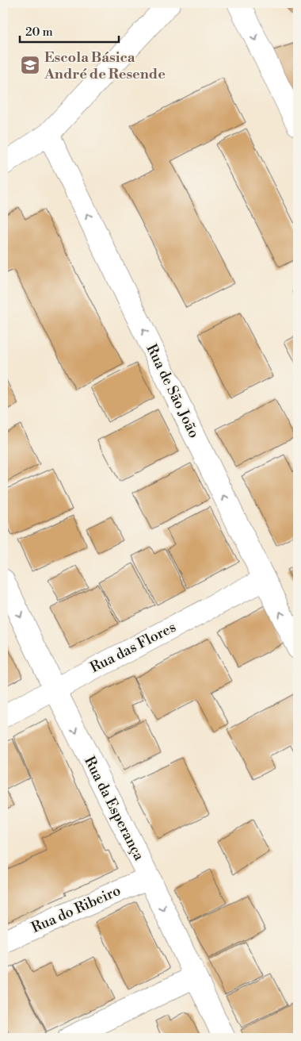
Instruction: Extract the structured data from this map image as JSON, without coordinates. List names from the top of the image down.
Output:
{
  "streets": {
    "street": [
      "Rua de São João",
      "Rua das Flores",
      "Rua da Esperança",
      "Rua do Ribeiro"
    ]
  },
  "crossings": [
    ["Rua de São João", "Rua das Flores"],
    ["Rua das Flores", "Rua da Esperança"],
    ["Rua da Esperança", "Rua do Ribeiro"]
  ],
  "one_way": ["Rua de São João", "Rua da Esperança"],
  "places": {
    "school or university": ["Escola Básica André de Resende"]
  },
  "scale_bar": "20 m"
}
